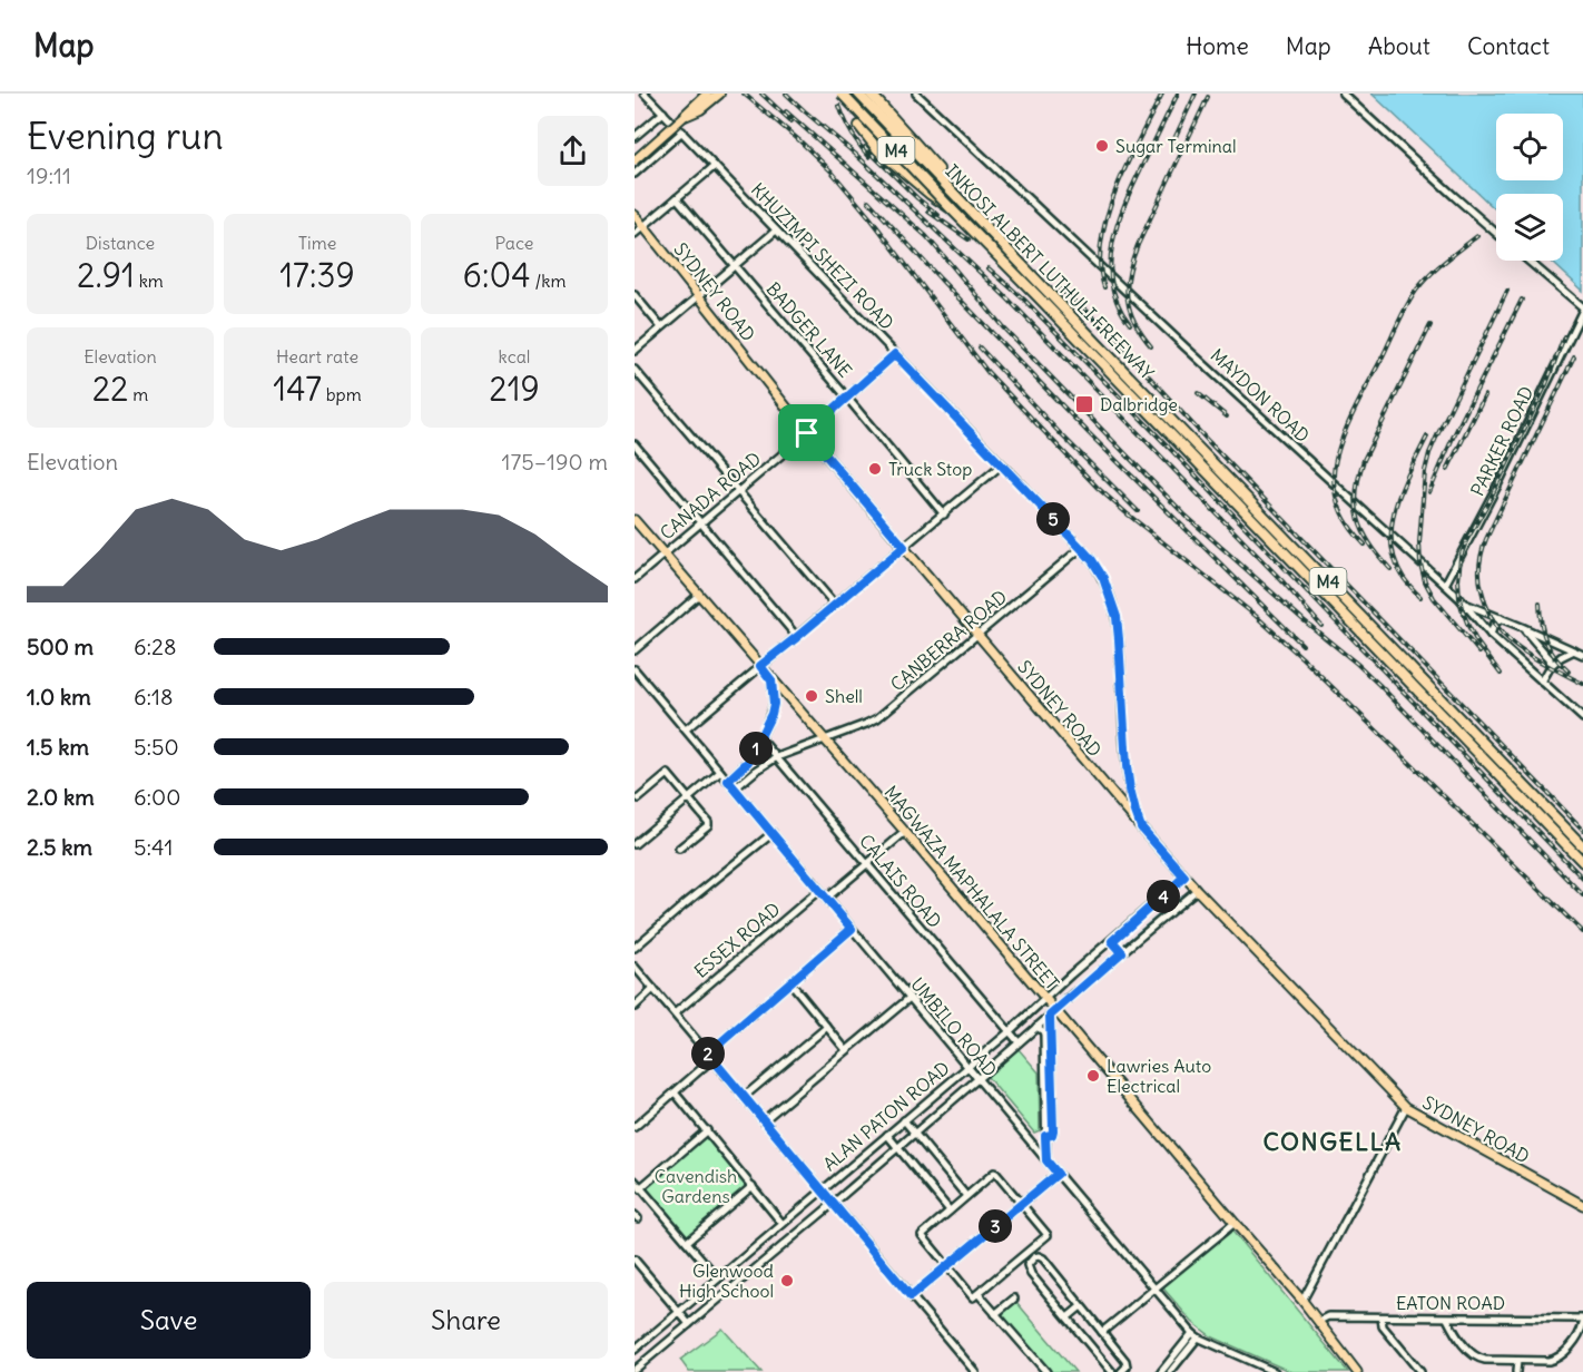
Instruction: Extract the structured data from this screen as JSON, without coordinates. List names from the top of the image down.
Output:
{
  "streets": {
    "highway": ["M4", "INKOSI ALBERT LUTHULI FREEWAY"],
    "main road": ["SYDNEY ROAD", "MAGWAZA MAPHALALA STREET"],
    "street": [
      "KHUZIMPI SHEZI ROAD",
      "BADGER LANE",
      "MAYDON ROAD",
      "PARKER ROAD",
      "CANADA ROAD",
      "CANBERRA ROAD",
      "CALAIS ROAD",
      "ESSEX ROAD",
      "UMBILO ROAD",
      "ALAN PATON ROAD",
      "EATON ROAD"
    ]
  },
  "crossings": [
    ["KHUZIMPI SHEZI ROAD", "SYDNEY ROAD"],
    ["KHUZIMPI SHEZI ROAD", "CANADA ROAD"],
    ["KHUZIMPI SHEZI ROAD", "CANBERRA ROAD"],
    ["SYDNEY ROAD", "CANADA ROAD"],
    ["SYDNEY ROAD", "CANBERRA ROAD"],
    ["SYDNEY ROAD", "ALAN PATON ROAD"],
    ["BADGER LANE", "CANADA ROAD"],
    ["MAYDON ROAD", "PARKER ROAD"],
    ["CANADA ROAD", "MAGWAZA MAPHALALA STREET"],
    ["CANBERRA ROAD", "CALAIS ROAD"],
    ["CANBERRA ROAD", "MAGWAZA MAPHALALA STREET"],
    ["CANBERRA ROAD", "UMBILO ROAD"],
    ["CALAIS ROAD", "ALAN PATON ROAD"],
    ["MAGWAZA MAPHALALA STREET", "ALAN PATON ROAD"],
    ["MAGWAZA MAPHALALA STREET", "EATON ROAD"],
    ["ESSEX ROAD", "UMBILO ROAD"],
    ["UMBILO ROAD", "ALAN PATON ROAD"]
  ],
  "districts": ["CONGELLA"],
  "parks": ["Cavendish Gardens"],
  "places": {
    "other": [
      "Sugar Terminal",
      "Truck Stop",
      "Shell",
      "Lawries Auto Electrical",
      "Glenwood High School"
    ],
    "transit": ["Dalbridge"]
  },
  "page": {
    "header": "Map",
    "nav": [
      "Home",
      "Map",
      "About",
      "Contact"
    ],
    "heading": ["Evening run", "19:11"],
    "stats": [
      ["Distance", "2.91 km"],
      ["Time", "17:39"],
      ["Pace", "6:04 /km"],
      ["Elevation", "22 m"],
      ["Heart rate", "147 bpm"],
      ["kcal", "219"]
    ],
    "chart": ["Elevation", "175–190 m"],
    "pins": [
      "5",
      "1",
      "4",
      "2",
      "3"
    ],
    "list": [
      {
        "name": "500 m",
        "note": "6:28"
      },
      {
        "name": "1.0 km",
        "note": "6:18"
      },
      {
        "name": "1.5 km",
        "note": "5:50"
      },
      {
        "name": "2.0 km",
        "note": "6:00"
      },
      {
        "name": "2.5 km",
        "note": "5:41"
      }
    ],
    "buttons": ["Save", "Share"]
  }
}
